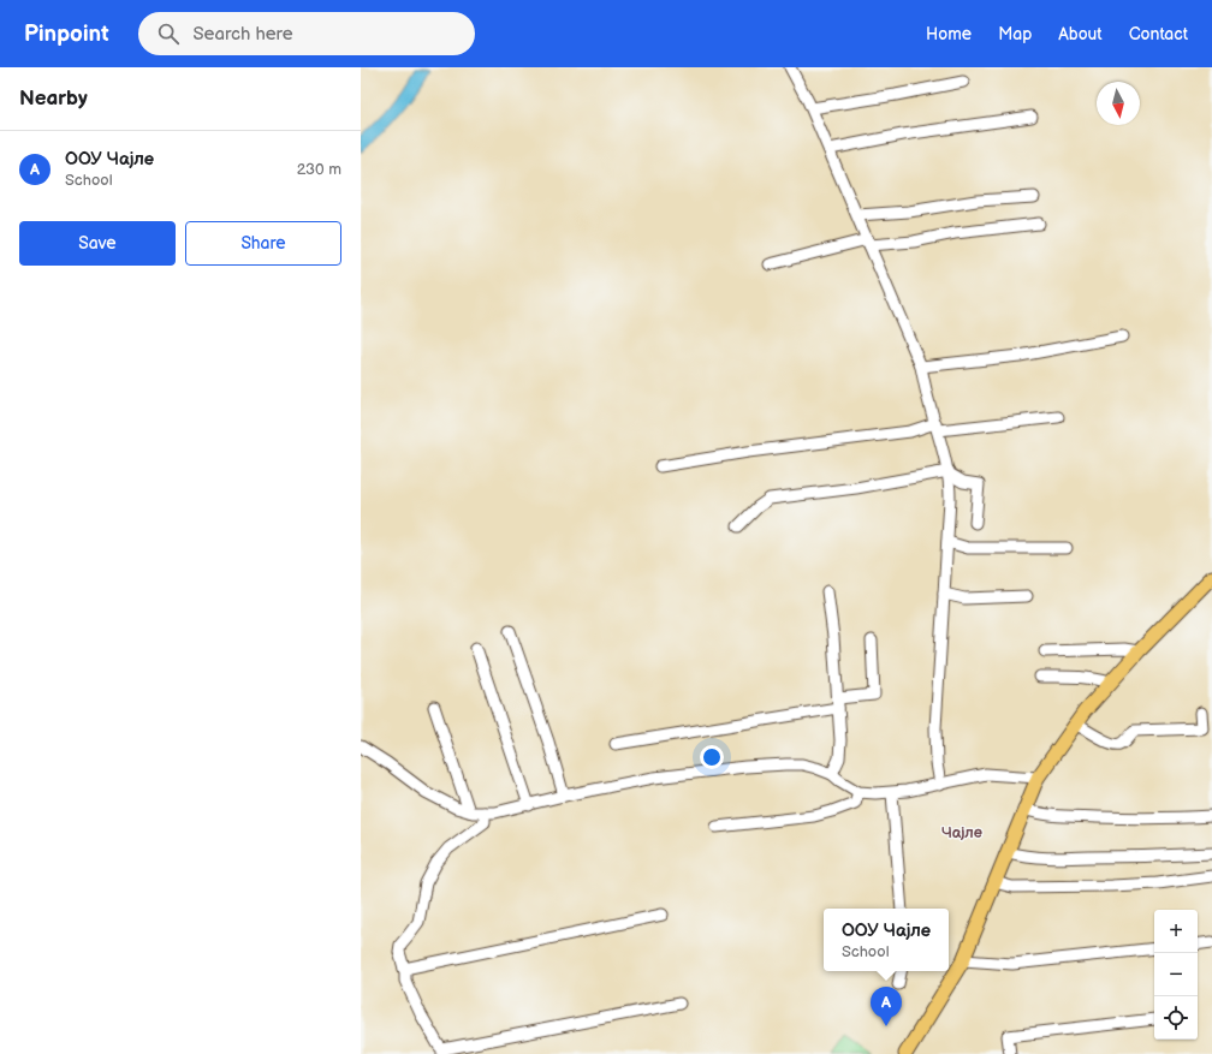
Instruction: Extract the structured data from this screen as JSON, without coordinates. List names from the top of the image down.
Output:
{
  "districts": ["Чајле"],
  "north": "bottom",
  "page": {
    "header": "Pinpoint",
    "search": "Search here",
    "nav": [
      "Home",
      "Map",
      "About",
      "Contact"
    ],
    "heading": "Nearby",
    "list": [
      {
        "mark": "A",
        "name": "ООУ Чајле",
        "note": "School",
        "value": "230 m"
      }
    ],
    "buttons": ["Save", "Share"],
    "popup": ["ООУ Чајле", "School"],
    "map_buttons": ["+", "−"],
    "pins": "A"
  }
}
